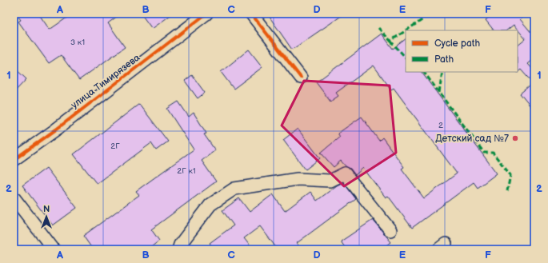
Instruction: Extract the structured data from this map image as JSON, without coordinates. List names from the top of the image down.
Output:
{
  "streets": {
    "street": ["улица Тимирязева"]
  },
  "places": ["Детский сад №7"],
  "house_numbers": [
    "3 к1",
    "2",
    "2Г",
    "2Г к1"
  ],
  "legend": ["Cycle path", "Path"],
  "north": "top",
  "grid": {
    "columns": [
      "A",
      "B",
      "C",
      "D",
      "E",
      "F"
    ],
    "rows": ["1", "2"]
  }
}
